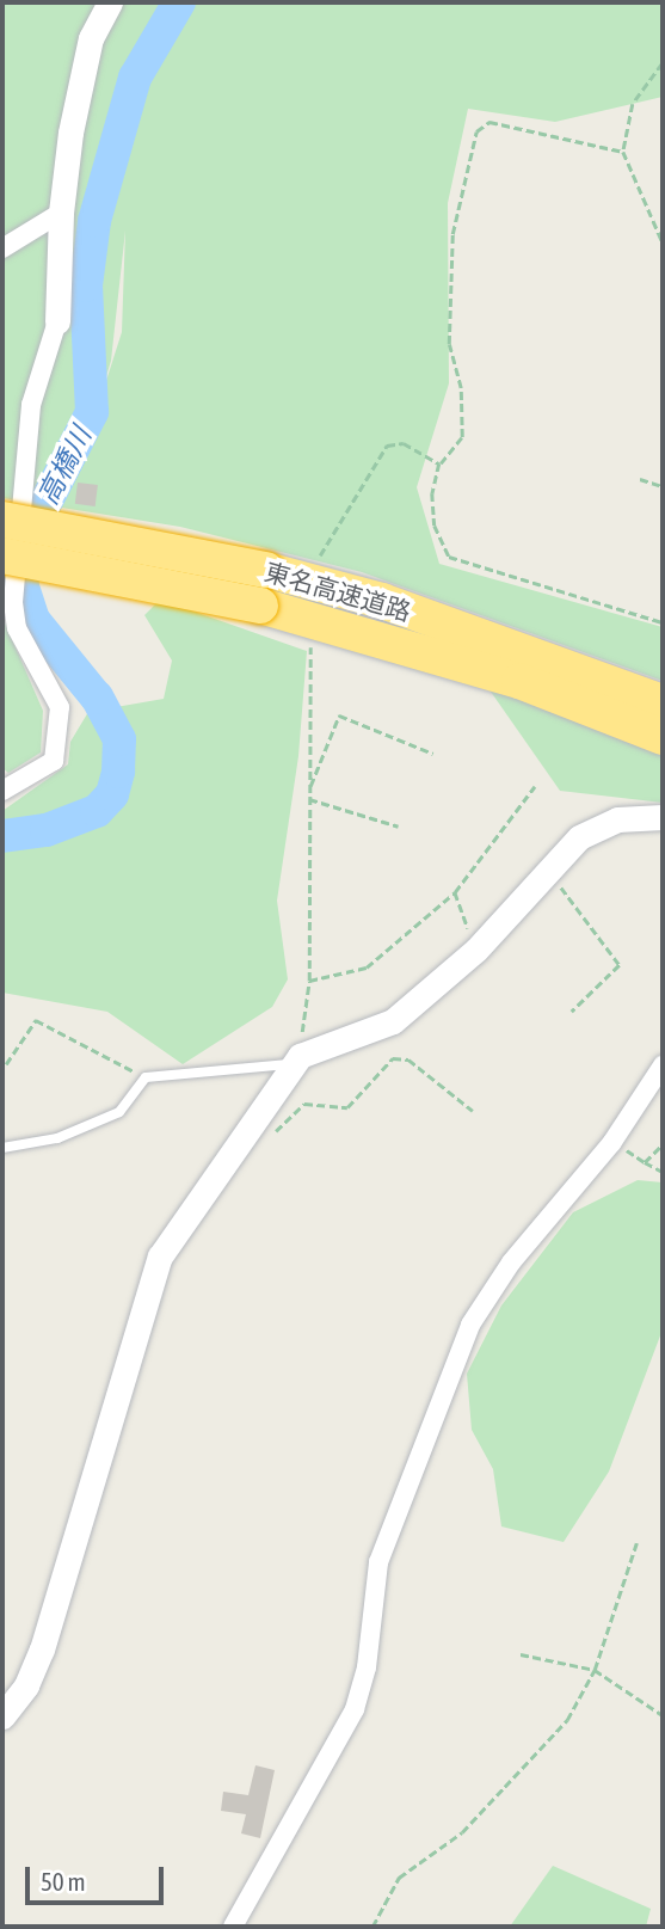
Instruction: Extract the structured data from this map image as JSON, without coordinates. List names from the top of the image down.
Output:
{
  "streets": {
    "highway": ["東名高速道路"]
  },
  "water": ["高橋川"],
  "scale_bar": "50 m"
}
